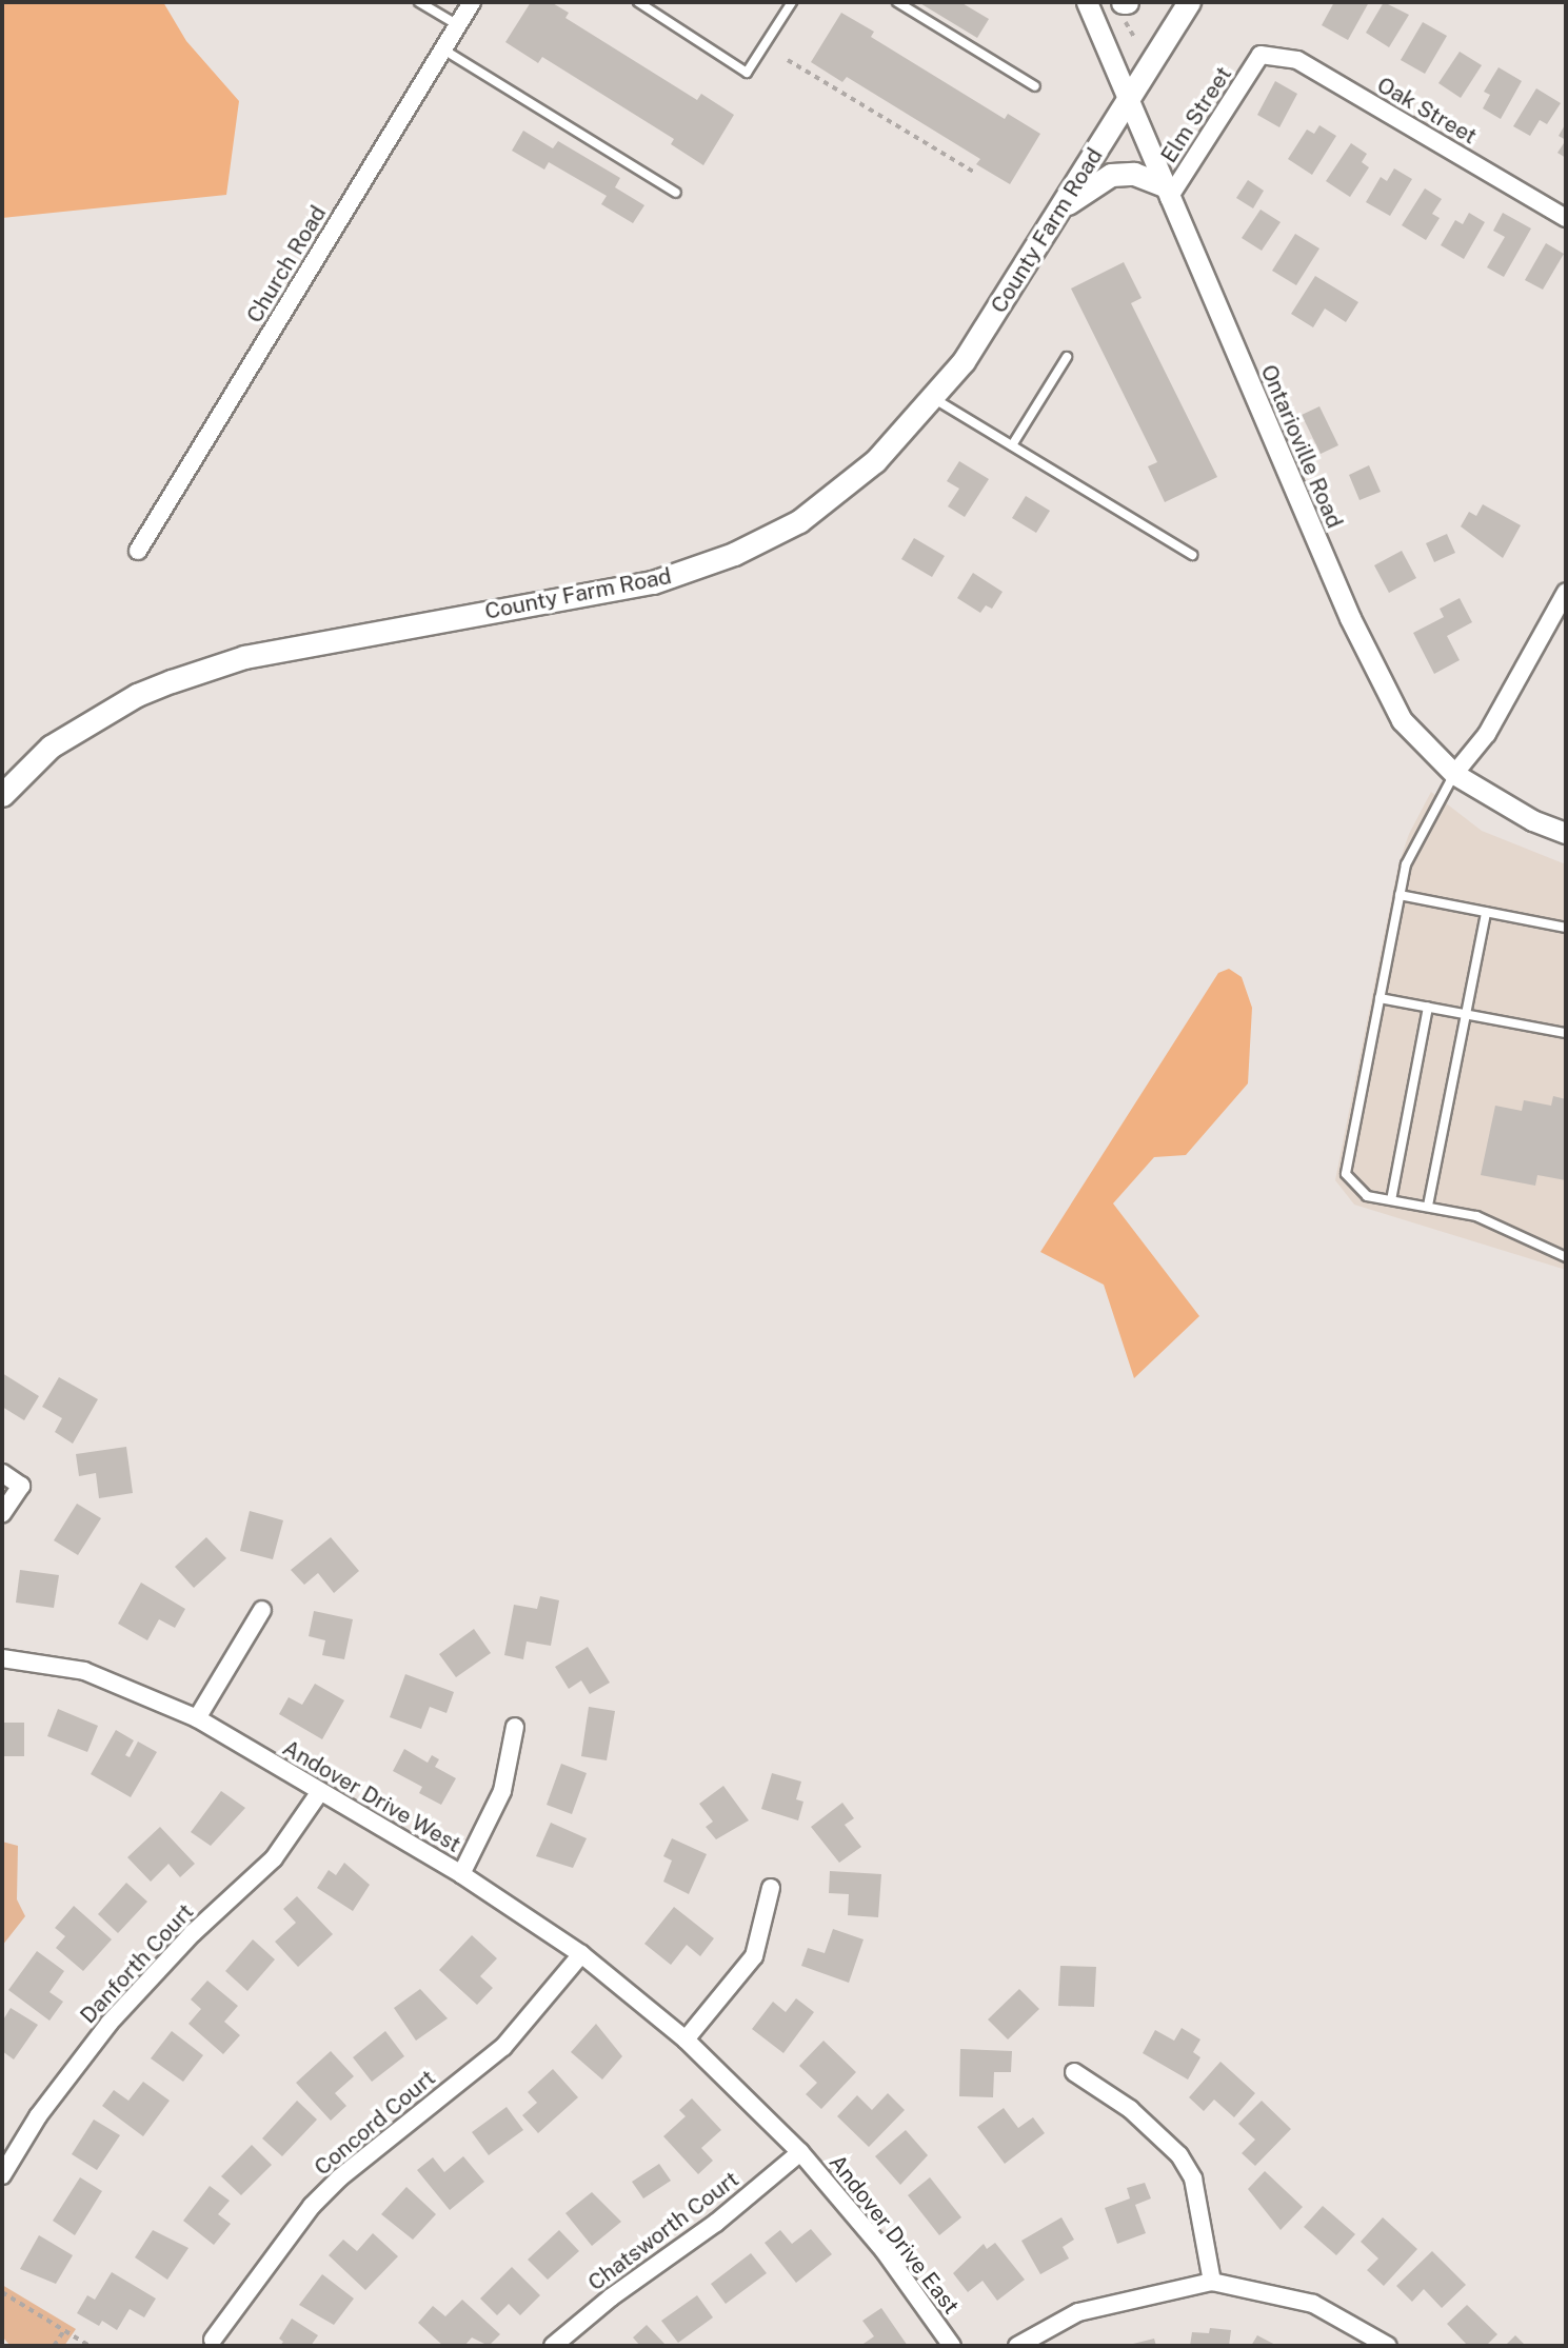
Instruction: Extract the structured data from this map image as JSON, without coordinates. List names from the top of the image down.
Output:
{
  "streets": {
    "main road": ["County Farm Road"],
    "street": [
      "Oak Street",
      "Elm Street",
      "Church Road",
      "Ontarioville Road",
      "Andover Drive West",
      "Danforth Court",
      "Concord Court",
      "Chatsworth Court",
      "Andover Drive East"
    ]
  },
  "crossings": [
    ["Oak Street", "Elm Street"],
    ["Elm Street", "Ontarioville Road"],
    ["County Farm Road", "Ontarioville Road"],
    ["Andover Drive West", "Danforth Court"],
    ["Andover Drive West", "Concord Court"],
    ["Andover Drive West", "Andover Drive East"],
    ["Chatsworth Court", "Andover Drive East"]
  ]
}
